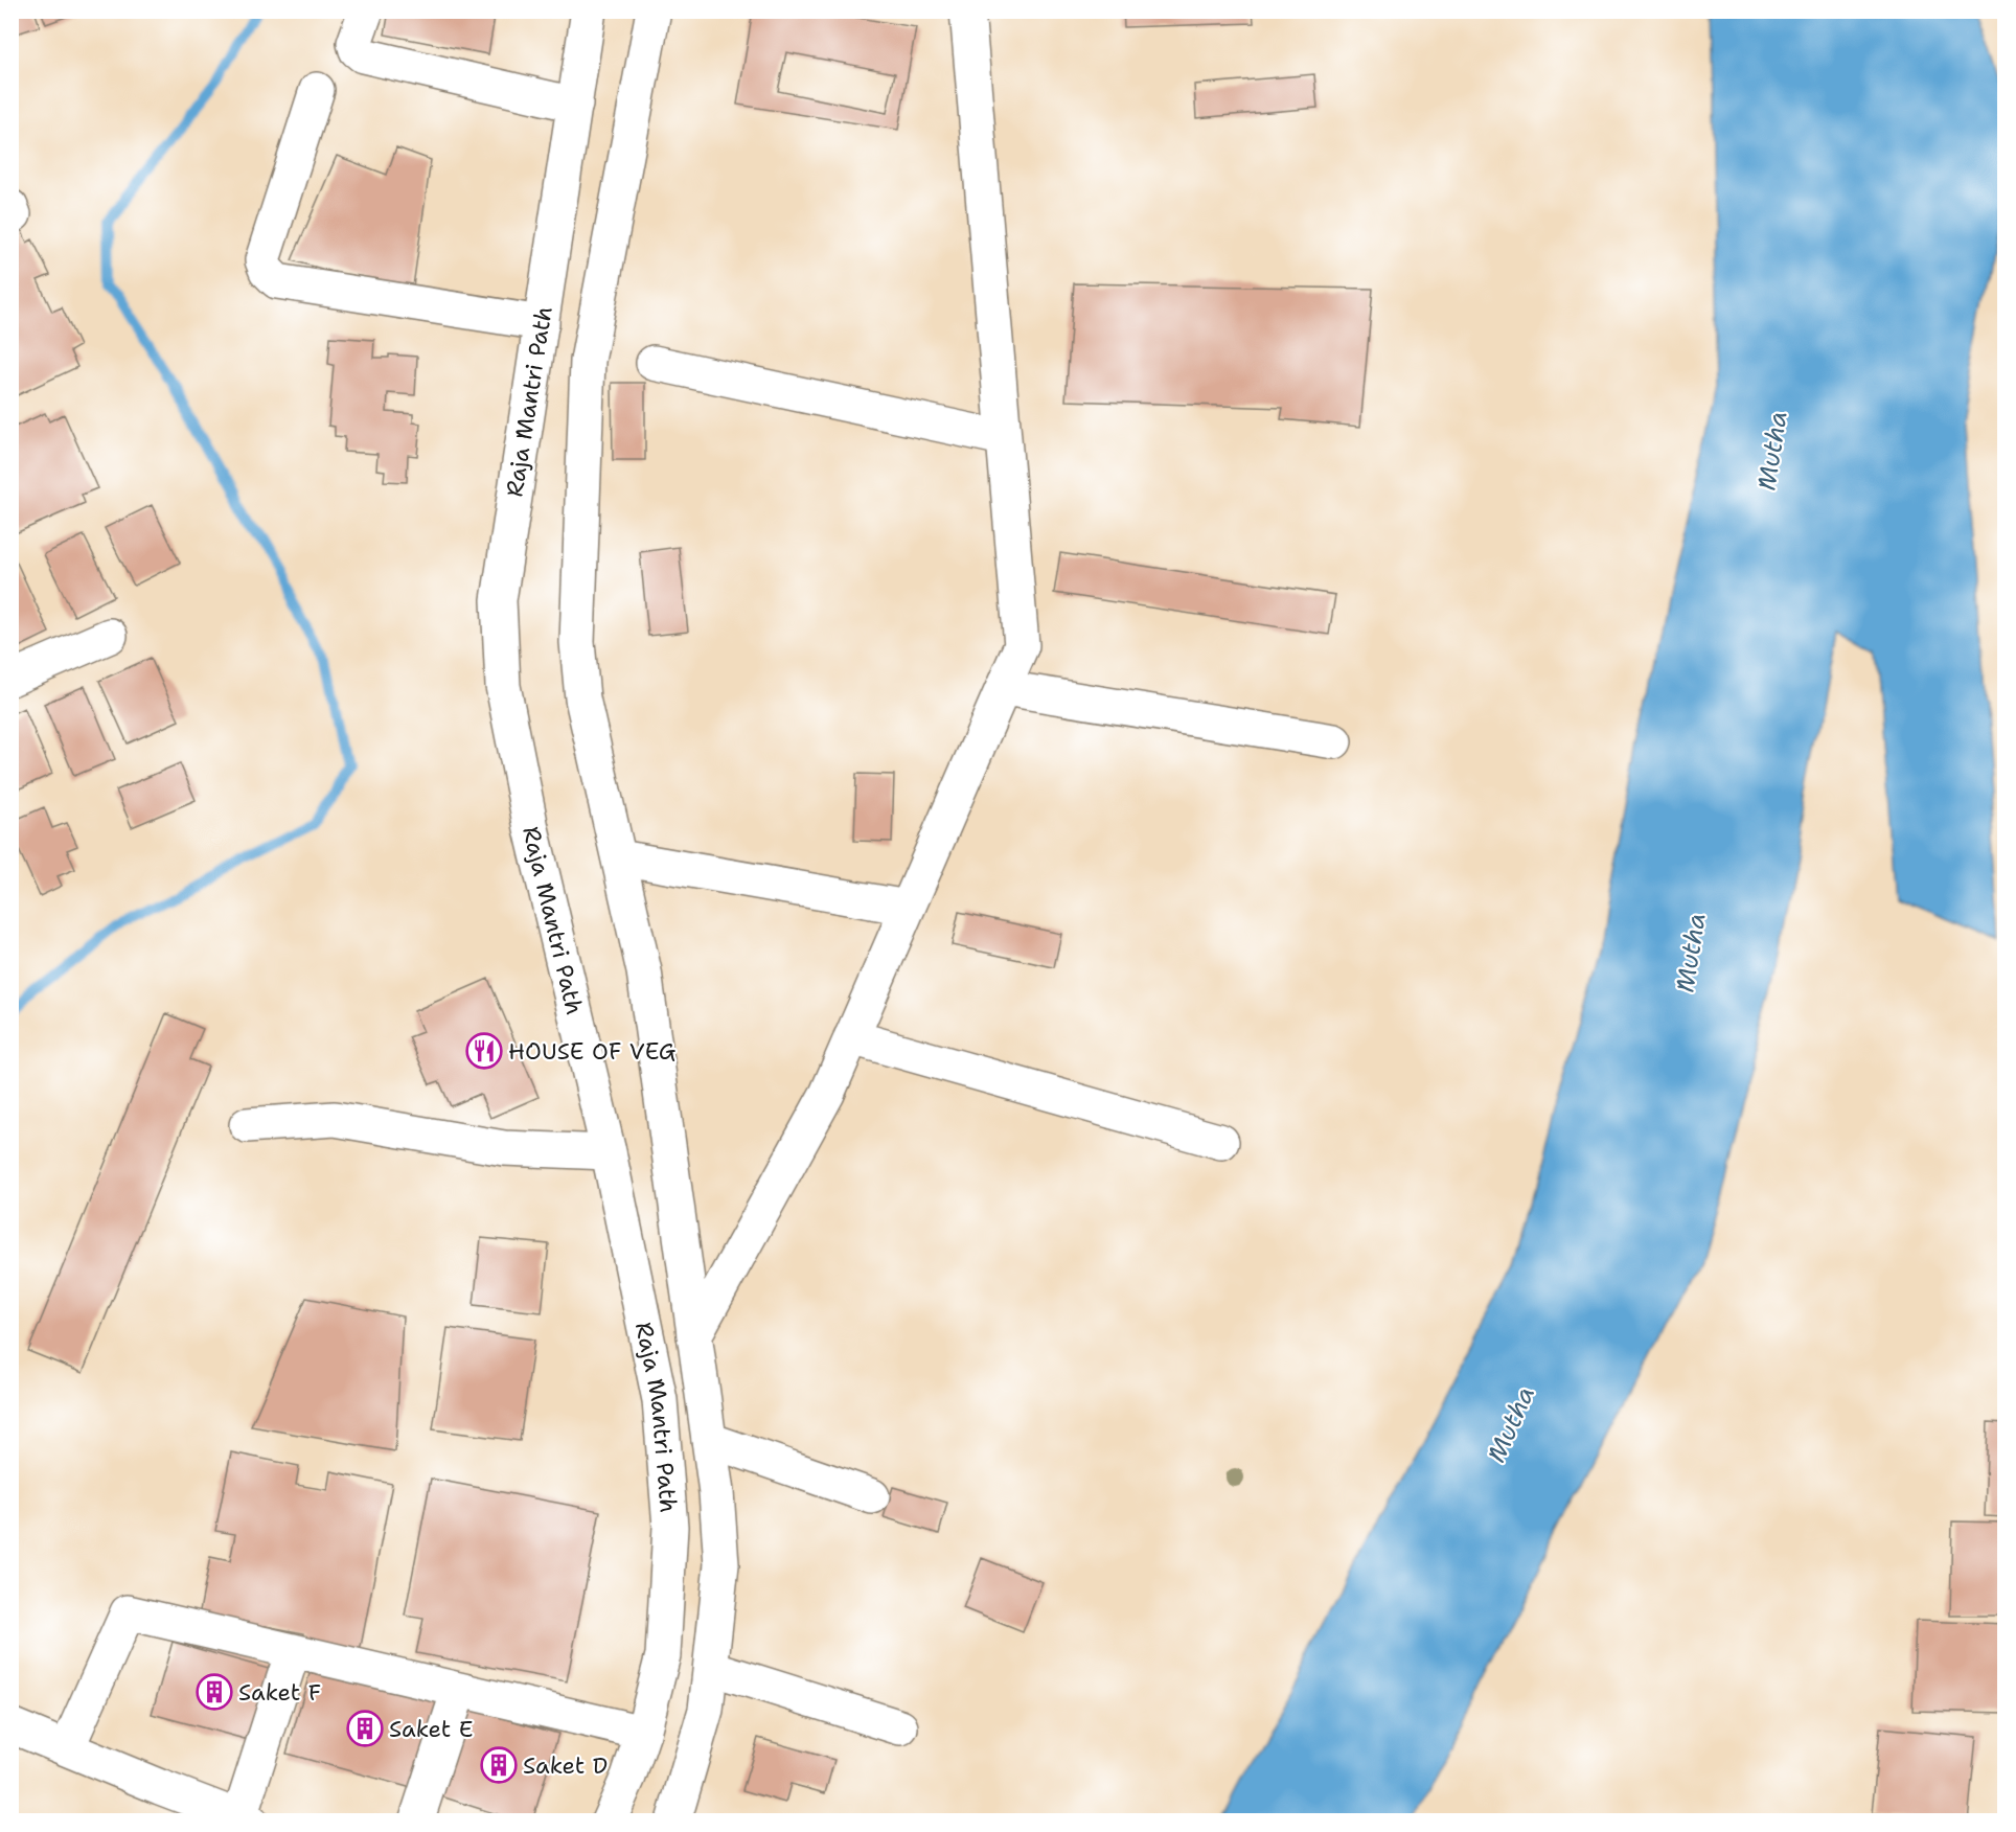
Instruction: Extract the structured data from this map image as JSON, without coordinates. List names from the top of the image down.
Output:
{
  "streets": {
    "main road": ["Raja Mantri Path"]
  },
  "water": ["Mutha"],
  "places": {
    "restaurant": ["HOUSE OF VEG"],
    "building": ["Saket F", "Saket E", "Saket D"]
  }
}
